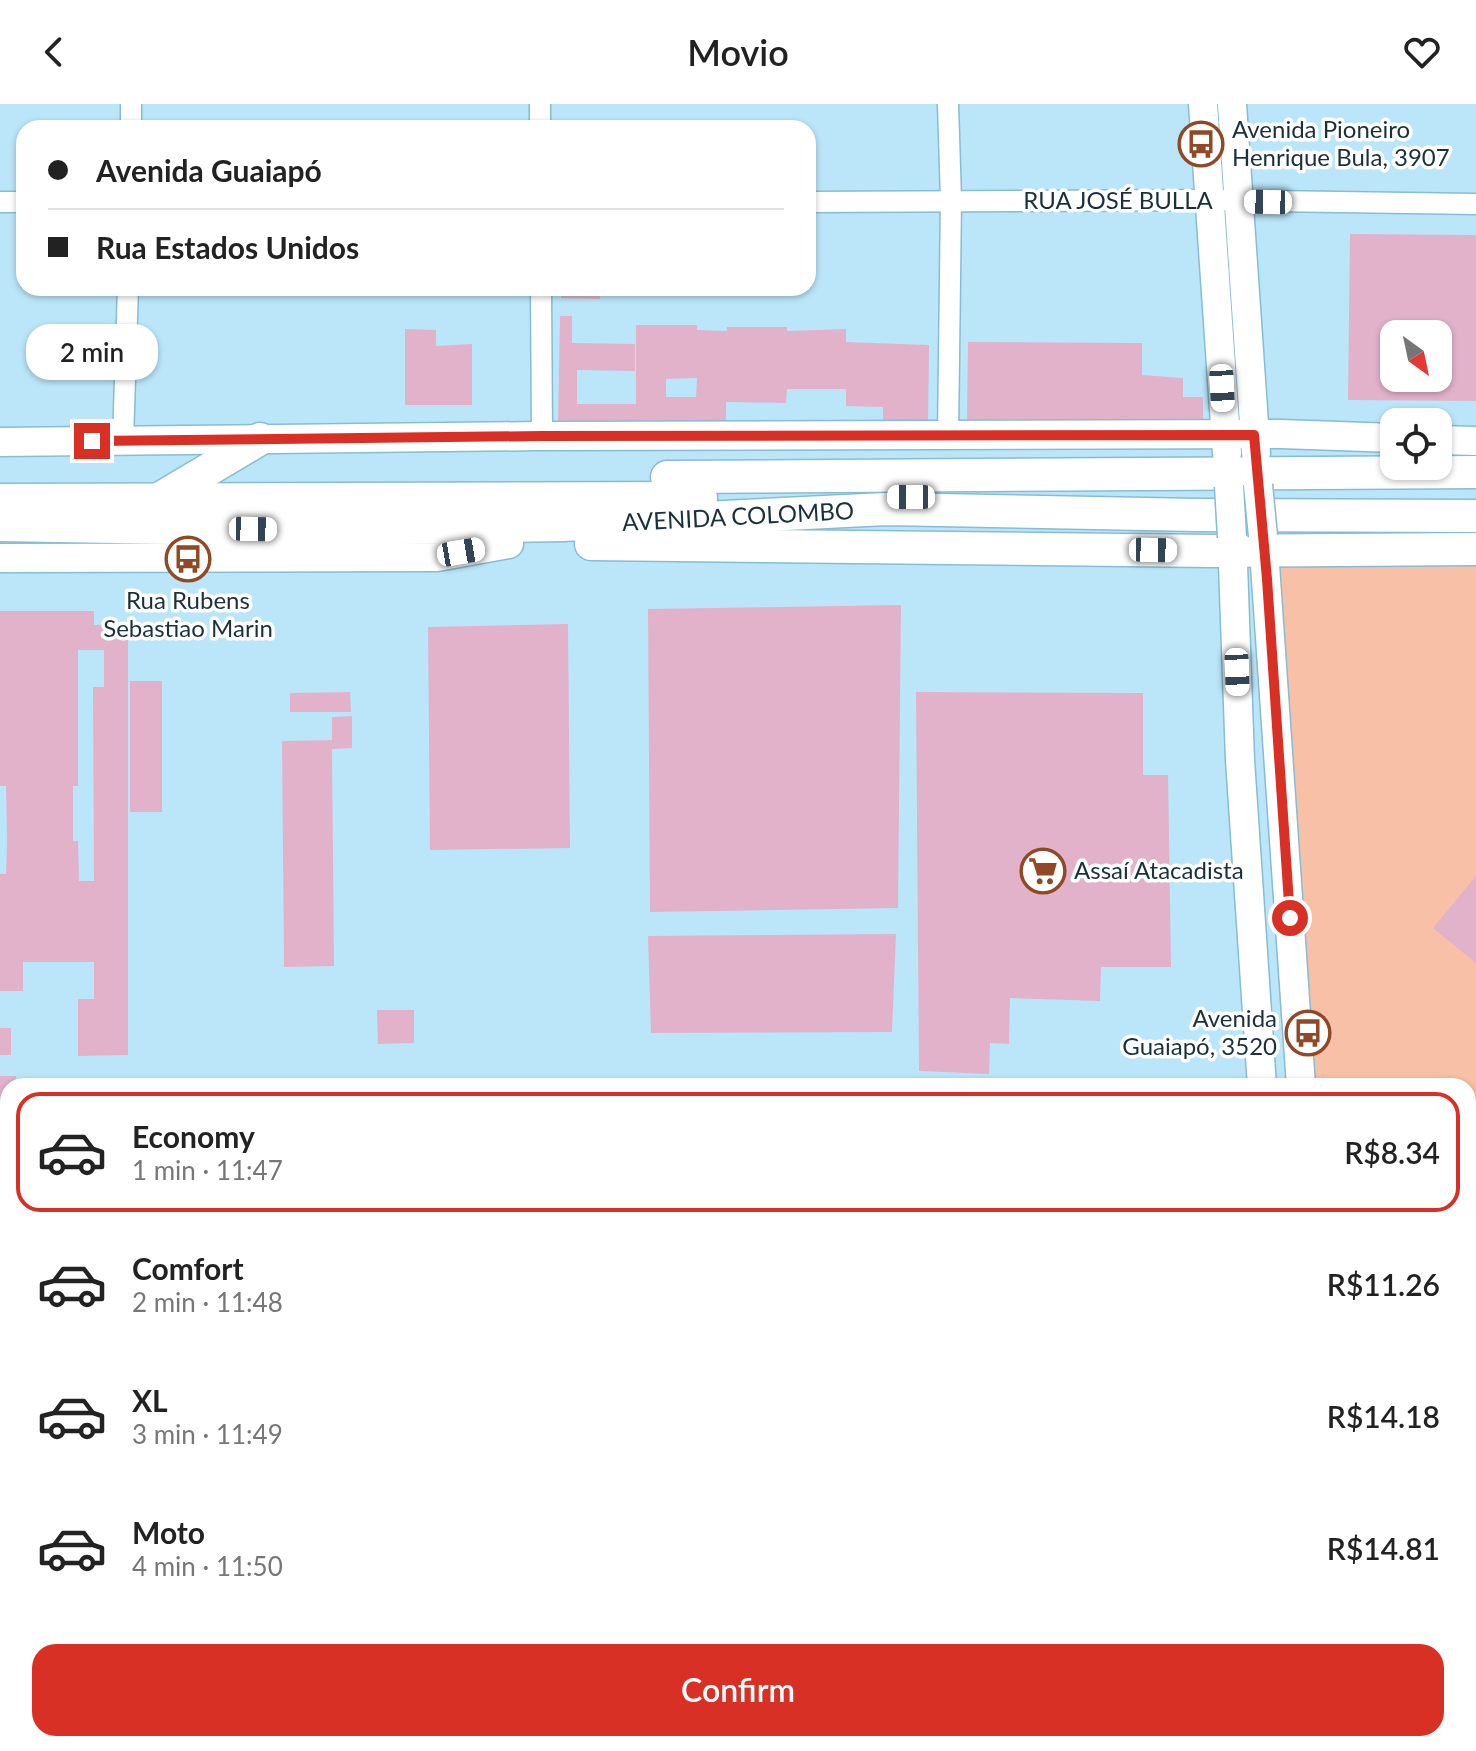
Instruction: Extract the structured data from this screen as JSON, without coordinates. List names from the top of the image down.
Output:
{
  "streets": {
    "main road": ["AVENIDA COLOMBO"],
    "street": ["RUA JOSÉ BULLA"]
  },
  "places": {
    "bus stop": ["Avenida Pioneiro Henrique Bula, 3907", "Rua Rubens Sebastiao Marin", "Avenida Guaiapó, 3520"],
    "supermarket": ["Assaí Atacadista"]
  },
  "north": "bottom right",
  "page": {
    "header": "Movio",
    "banner": ["Avenida Guaiapó", "Rua Estados Unidos"],
    "bubble": "2 min",
    "list": [
      {
        "name": "Economy",
        "note": "1 min · 11:47",
        "value": "R$8.34"
      },
      {
        "name": "Comfort",
        "note": "2 min · 11:48",
        "value": "R$11.26"
      },
      {
        "name": "XL",
        "note": "3 min · 11:49",
        "value": "R$14.18"
      },
      {
        "name": "Moto",
        "note": "4 min · 11:50",
        "value": "R$14.81"
      }
    ],
    "buttons": "Confirm"
  }
}
